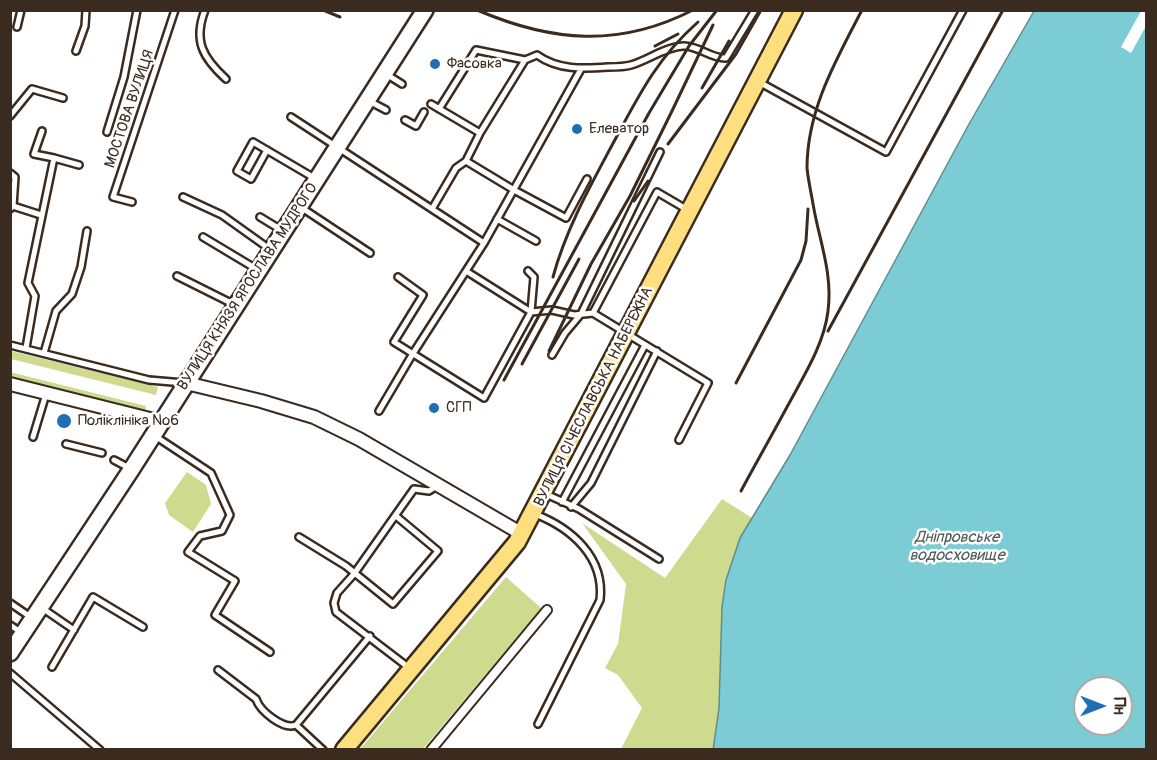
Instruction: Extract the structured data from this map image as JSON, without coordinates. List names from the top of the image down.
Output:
{
  "streets": {
    "main road": ["ВУЛИЦЯ КНЯЗЯ ЯРОСЛАВА МУДРОГО", "ВУЛИЦЯ СІЧЕСЛАВСЬКА НАБЕРЕЖНА"],
    "lane": ["МОСТОВА ВУЛИЦЯ"]
  },
  "water": ["Дніпровське водосховище"],
  "places": [
    "Фасовка",
    "Елеватор",
    "СГП",
    "Поліклініка №6"
  ],
  "north": "right"
}
